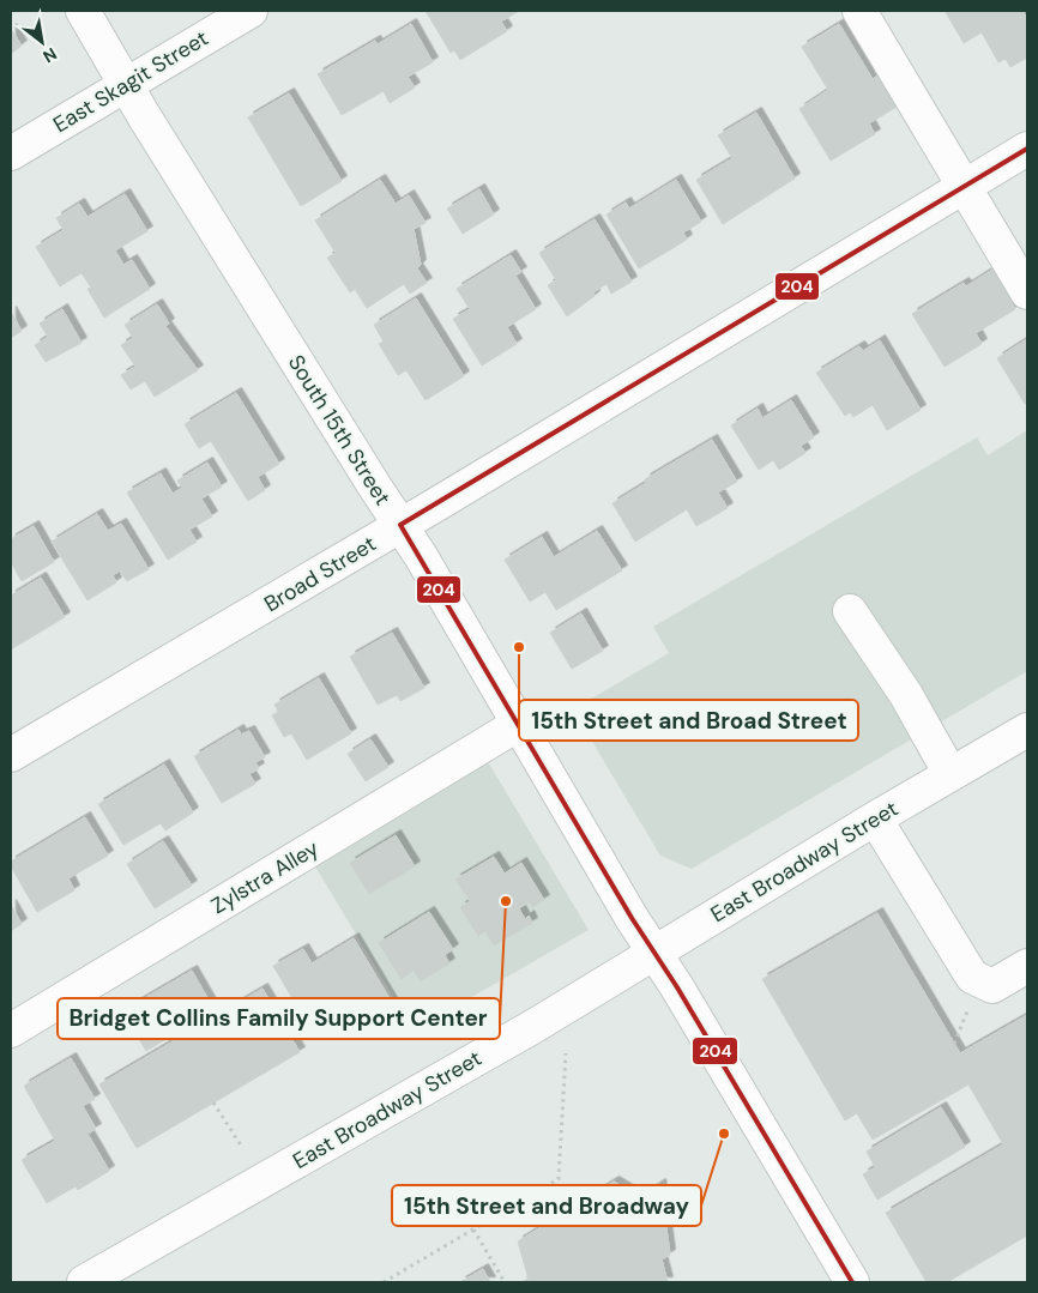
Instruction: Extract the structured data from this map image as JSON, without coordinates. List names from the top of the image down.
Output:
{
  "streets": {
    "street": [
      "East Skagit Street",
      "South 15th Street",
      "Broad Street",
      "East Broadway Street",
      "Zylstra Alley"
    ]
  },
  "crossings": [
    ["East Skagit Street", "South 15th Street"],
    ["South 15th Street", "Broad Street"],
    ["South 15th Street", "East Broadway Street"],
    ["South 15th Street", "Zylstra Alley"]
  ],
  "places": ["15th Street and Broad Street", "Bridget Collins Family Support Center", "15th Street and Broadway"],
  "lines": ["transit line 204"],
  "north": "bottom right"
}
